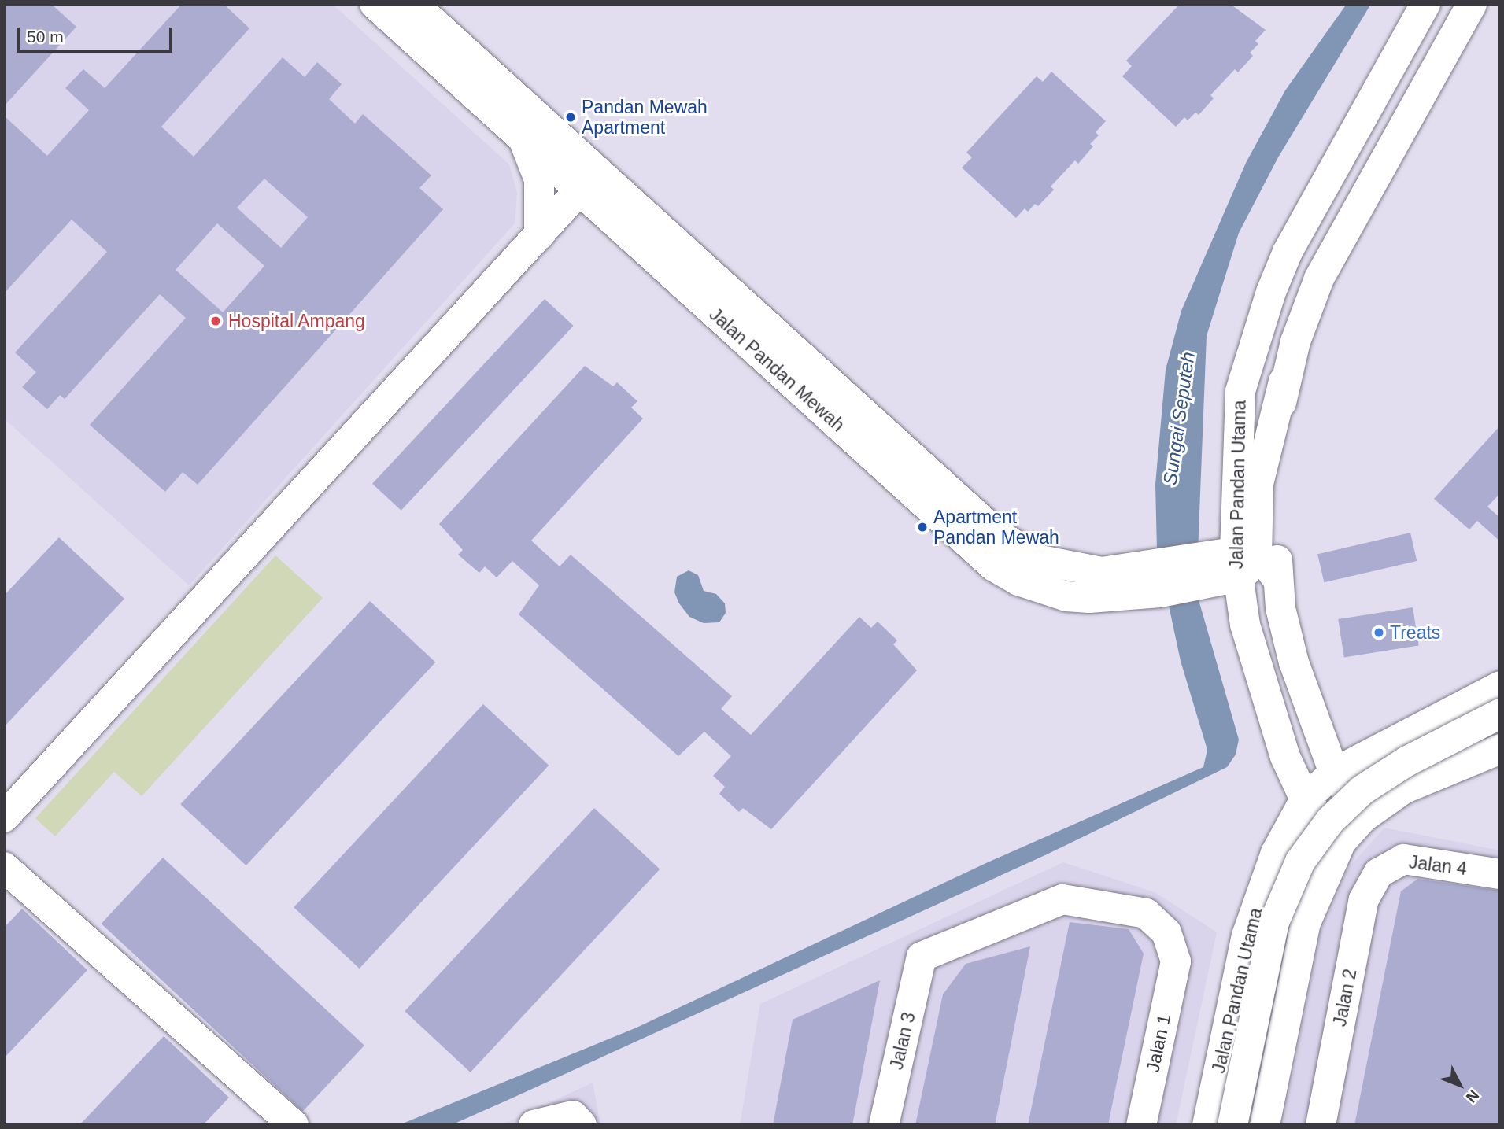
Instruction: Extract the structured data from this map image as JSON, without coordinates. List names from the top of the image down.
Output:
{
  "streets": {
    "main road": [
      "Jalan Pandan Mewah",
      "Jalan Pandan Utama",
      "Jalan 4",
      "Jalan 2",
      "Jalan 3",
      "Jalan 1"
    ]
  },
  "crossings": [
    ["Jalan Pandan Mewah", "Jalan Pandan Utama"],
    ["Jalan 4", "Jalan 2"],
    ["Jalan 3", "Jalan 1"]
  ],
  "water": ["Sungai Seputeh"],
  "places": [
    "Pandan Mewah Apartment",
    "Hospital Ampang",
    "Apartment Pandan Mewah",
    "Treats"
  ],
  "scale_bar": "50 m",
  "north": "bottom right"
}
